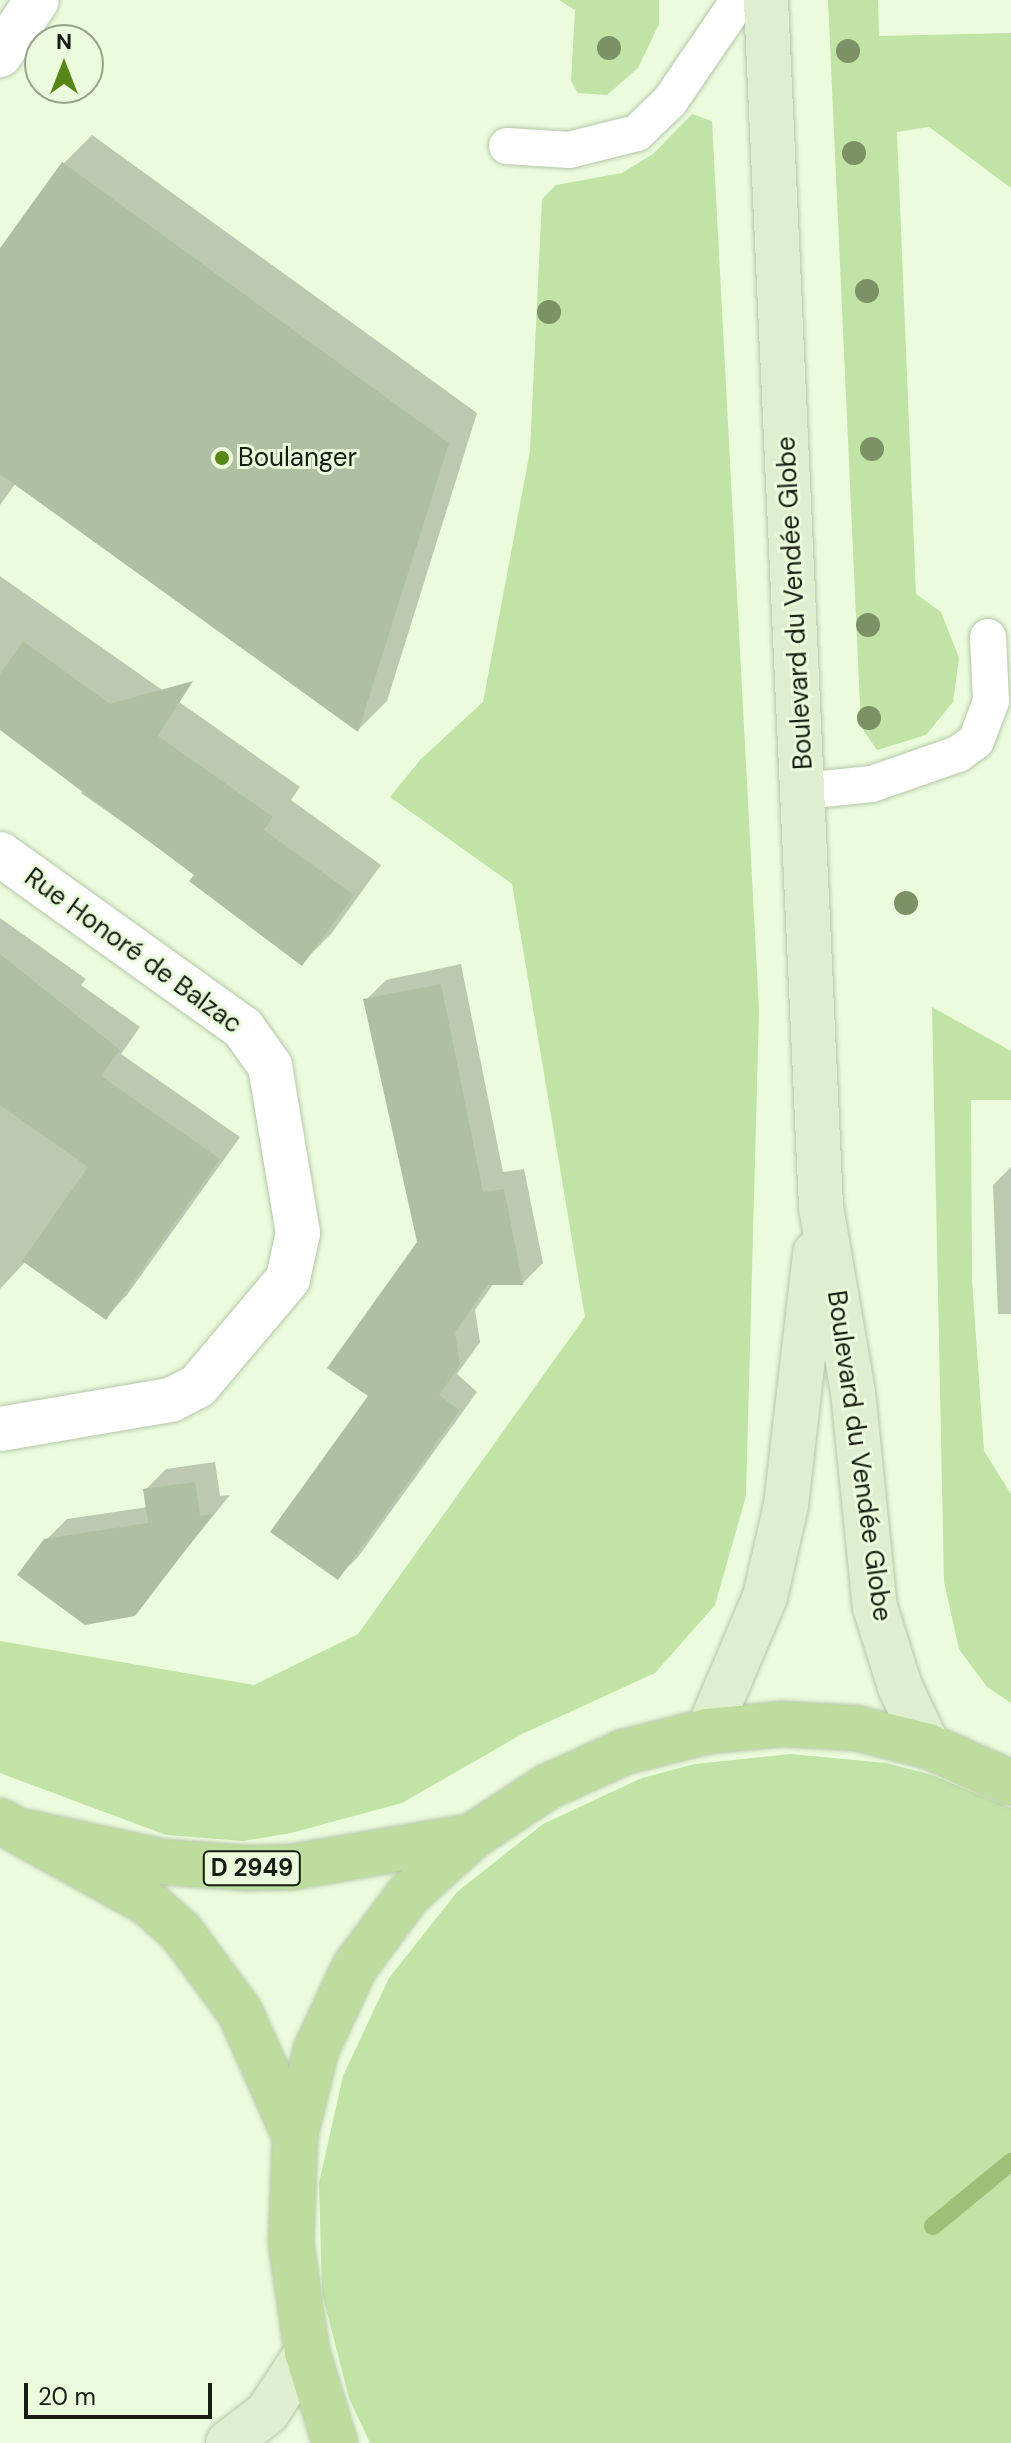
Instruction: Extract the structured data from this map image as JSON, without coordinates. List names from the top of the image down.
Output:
{
  "streets": {
    "main road": ["Boulevard du Vendée Globe", "D 2949"],
    "street": ["Rue Honoré de Balzac"]
  },
  "places": ["Boulanger"],
  "scale_bar": "20 m",
  "north": "top"
}
